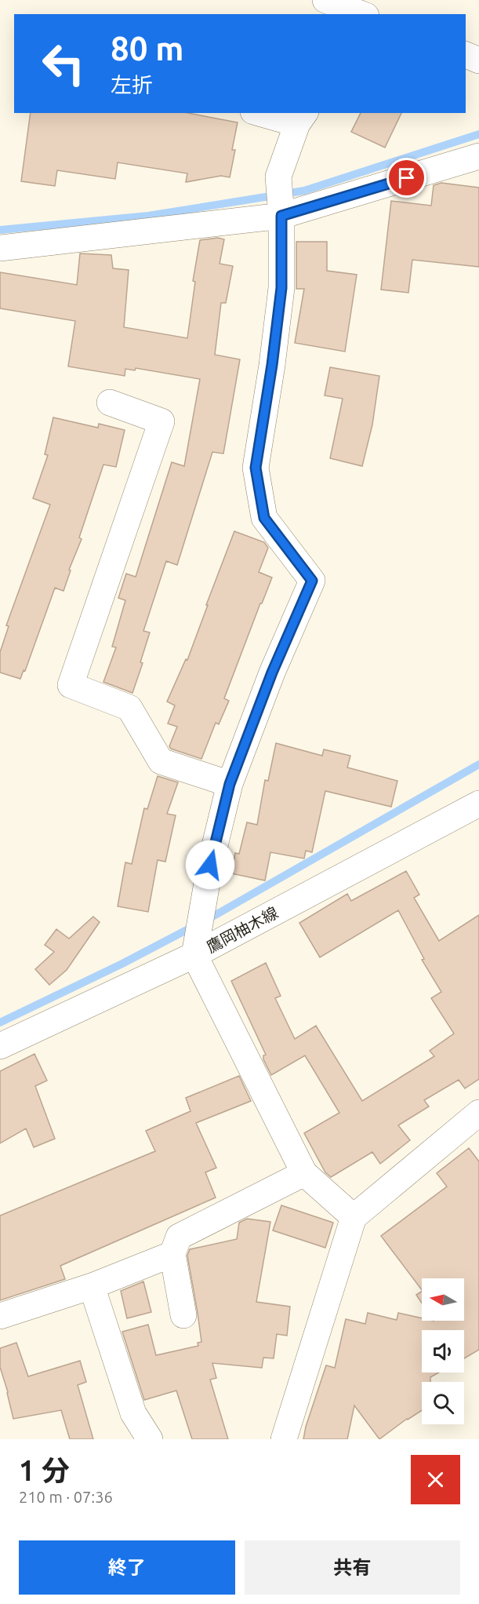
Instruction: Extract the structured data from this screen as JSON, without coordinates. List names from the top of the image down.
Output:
{
  "streets": {
    "street": ["鷹岡柚木線"]
  },
  "north": "left",
  "page": {
    "turn": ["80 m", "左折"],
    "heading": ["1 分", "210 m · 07:36"],
    "buttons": ["終了", "共有"]
  }
}
